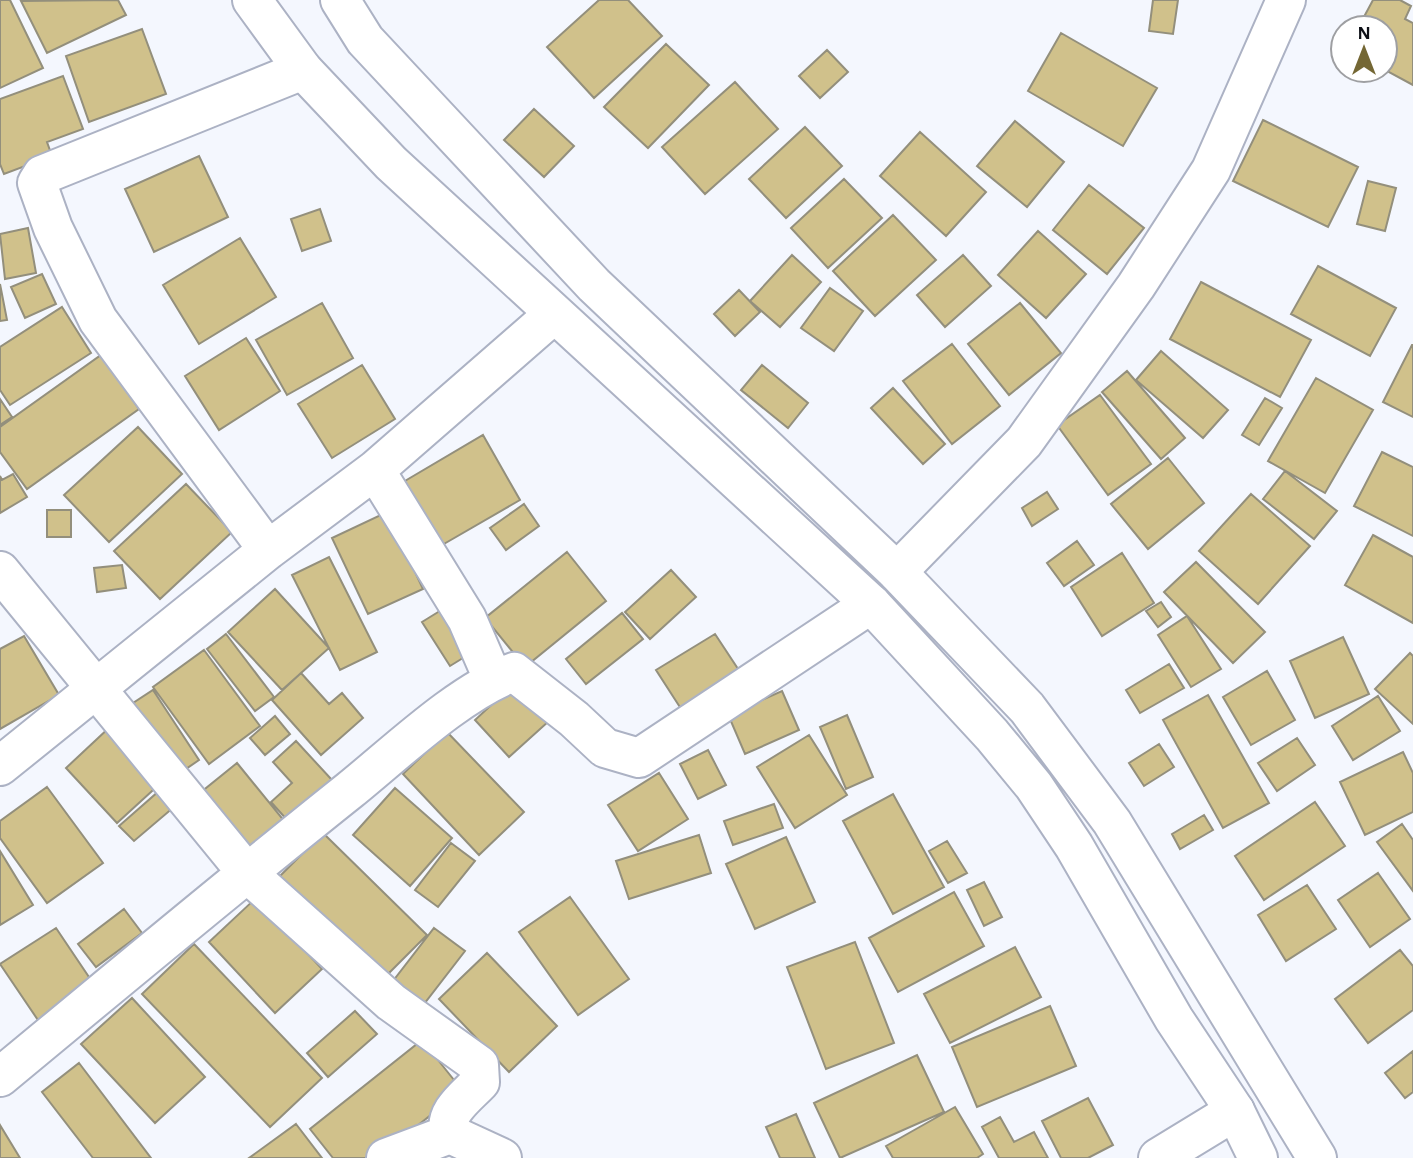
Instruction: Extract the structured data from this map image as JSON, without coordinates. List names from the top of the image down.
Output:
{
  "north": "top"
}
